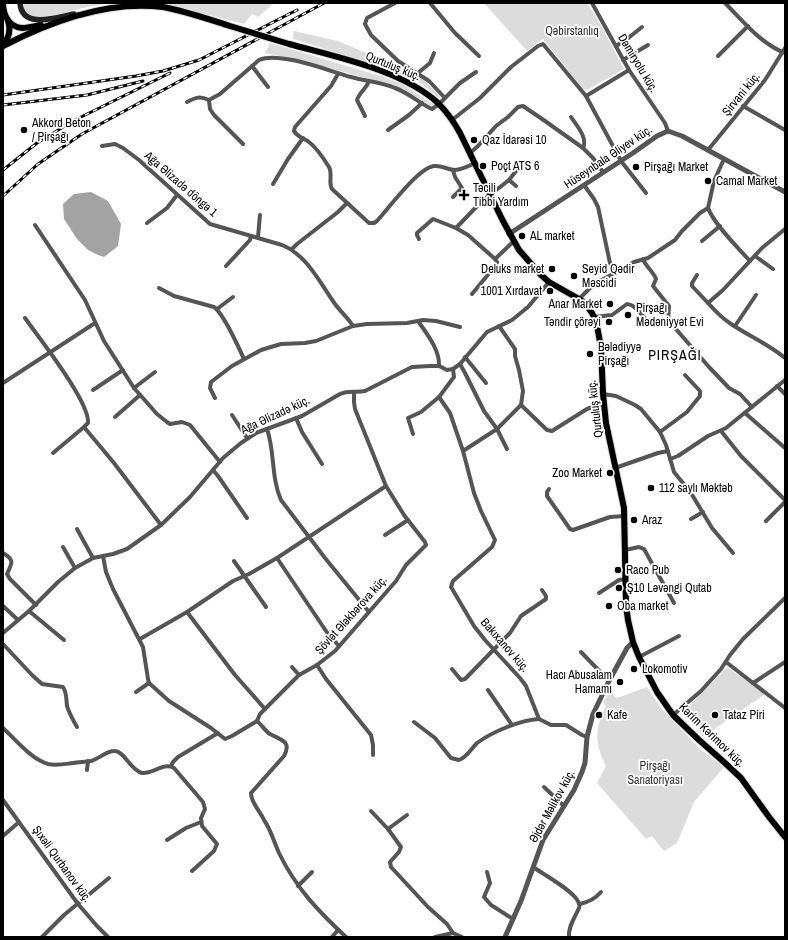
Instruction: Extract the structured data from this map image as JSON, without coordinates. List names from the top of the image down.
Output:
{
  "streets": {
    "main road": ["Qurtuluş küç.", "Kərim Kərimov küç."],
    "street": [
      "Dəmiryolu küç.",
      "Şirvani küç.",
      "Hüseynbala Əliyev küç.",
      "Ağa Əlizadə döngə 1",
      "Ağa Əlizadə küç.",
      "Şövlət Ələkbərova küç.",
      "Bakıxanov küç.",
      "Əjdər Məlikov küç.",
      "Şıxəli Qurbanov küç."
    ]
  },
  "crossings": [
    ["Dəmiryolu küç.", "Hüseynbala Əliyev küç."],
    ["Qurtuluş küç.", "Hüseynbala Əliyev küç."],
    ["Qurtuluş küç.", "Kərim Kərimov küç."],
    ["Qurtuluş küç.", "Əjdər Məlikov küç."],
    ["Şirvani küç.", "Hüseynbala Əliyev küç."],
    ["Ağa Əlizadə küç.", "Şövlət Ələkbərova küç."],
    ["Kərim Kərimov küç.", "Əjdər Məlikov küç."]
  ],
  "districts": ["PIRŞAĞI"],
  "parks": ["Qəbirstanlıq", "Pirşağı Sanatoriyası"],
  "places": {
    "other": [
      "Akkord Beton / Pirşağı",
      "Qaz İdarəsi 10",
      "Poçt ATS 6",
      "Pirşağı Market",
      "Camal Market",
      "AL market",
      "Deluks market",
      "Seyid Qədir Məscidi",
      "1001 Xırdavat",
      "Anar Market",
      "Pirşağı Mədəniyyət Evi",
      "Təndir çörəyi",
      "Bələdiyyə Pirşağı",
      "Zoo Market",
      "112 saylı Məktəb",
      "Araz",
      "Raco Pub",
      "Ş10 Ləvəngi Qutab",
      "Oba market",
      "Lokomotiv",
      "Hacı Abusalam Hamamı",
      "Kafe",
      "Tataz Piri"
    ],
    "health": ["Təcili Tibbi Yardım"]
  }
}
